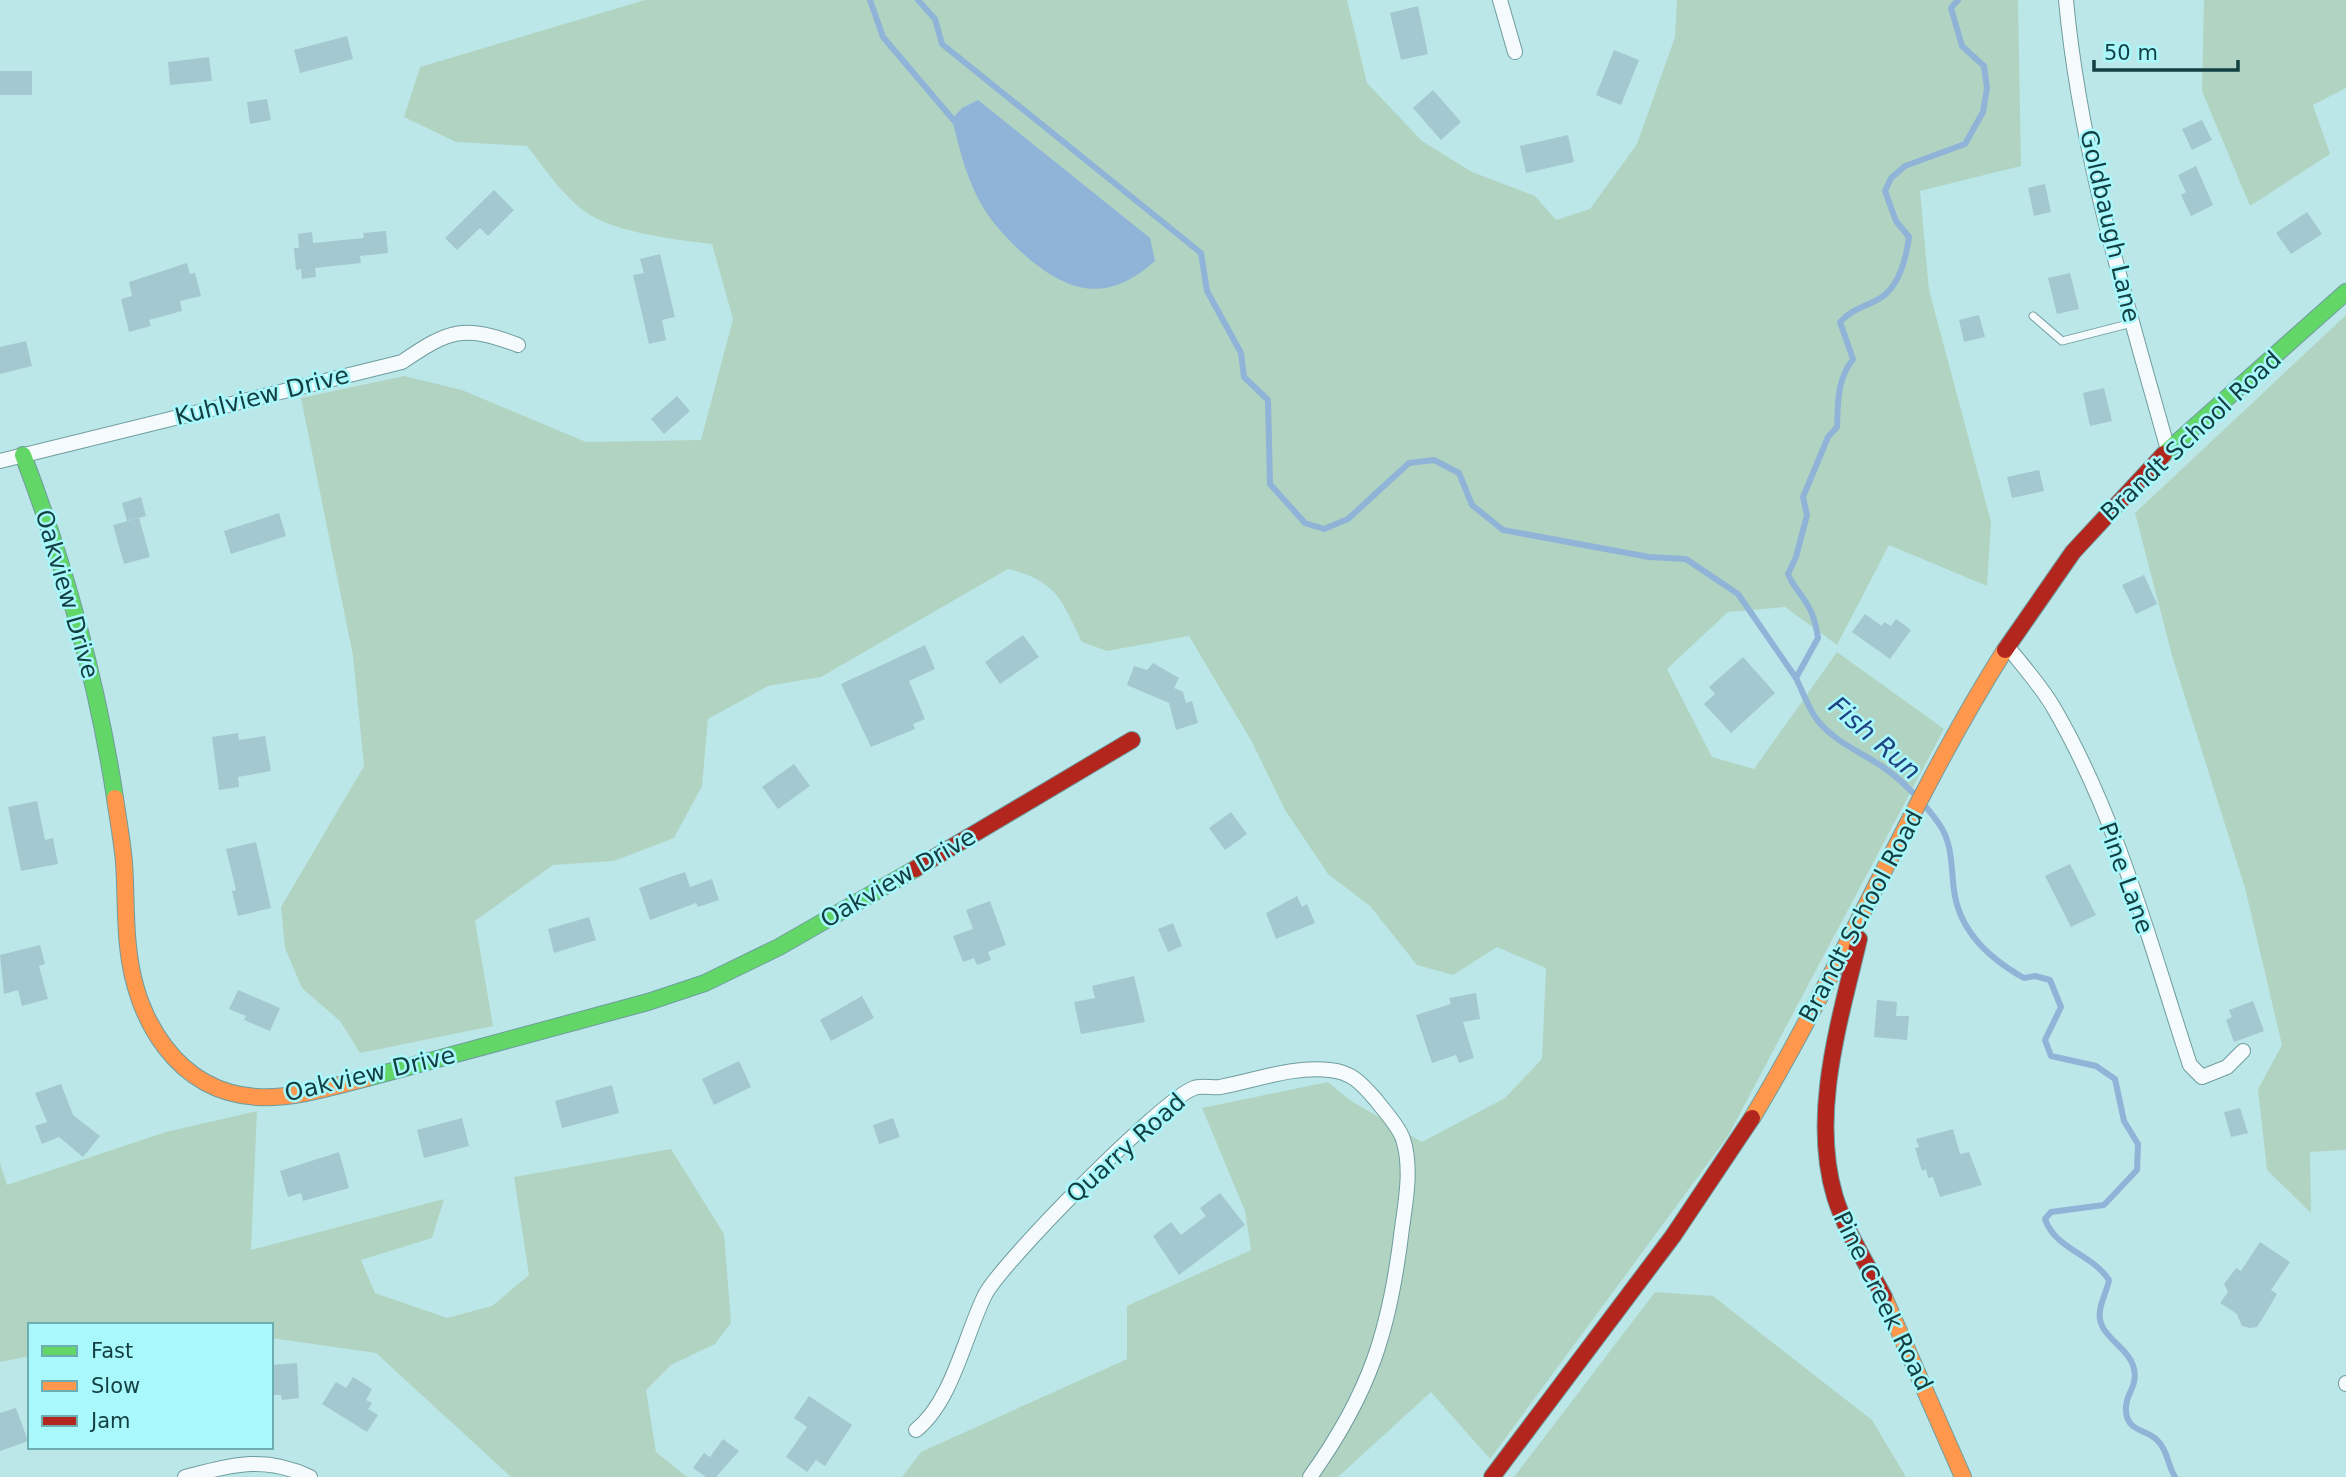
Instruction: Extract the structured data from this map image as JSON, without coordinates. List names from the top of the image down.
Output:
{
  "streets": {
    "street": [
      "Goldbaugh Lane",
      "Kuhlview Drive",
      "Brandt School Road",
      "Oakview Drive",
      "Pine Lane",
      "Quarry Road",
      "Pine Creek Road"
    ]
  },
  "crossings": [
    ["Goldbaugh Lane", "Brandt School Road"],
    ["Kuhlview Drive", "Oakview Drive"],
    ["Brandt School Road", "Pine Lane"],
    ["Brandt School Road", "Pine Creek Road"]
  ],
  "water": ["Fish Run"],
  "legend": ["Fast", "Slow", "Jam"],
  "scale_bar": "50 m"
}
